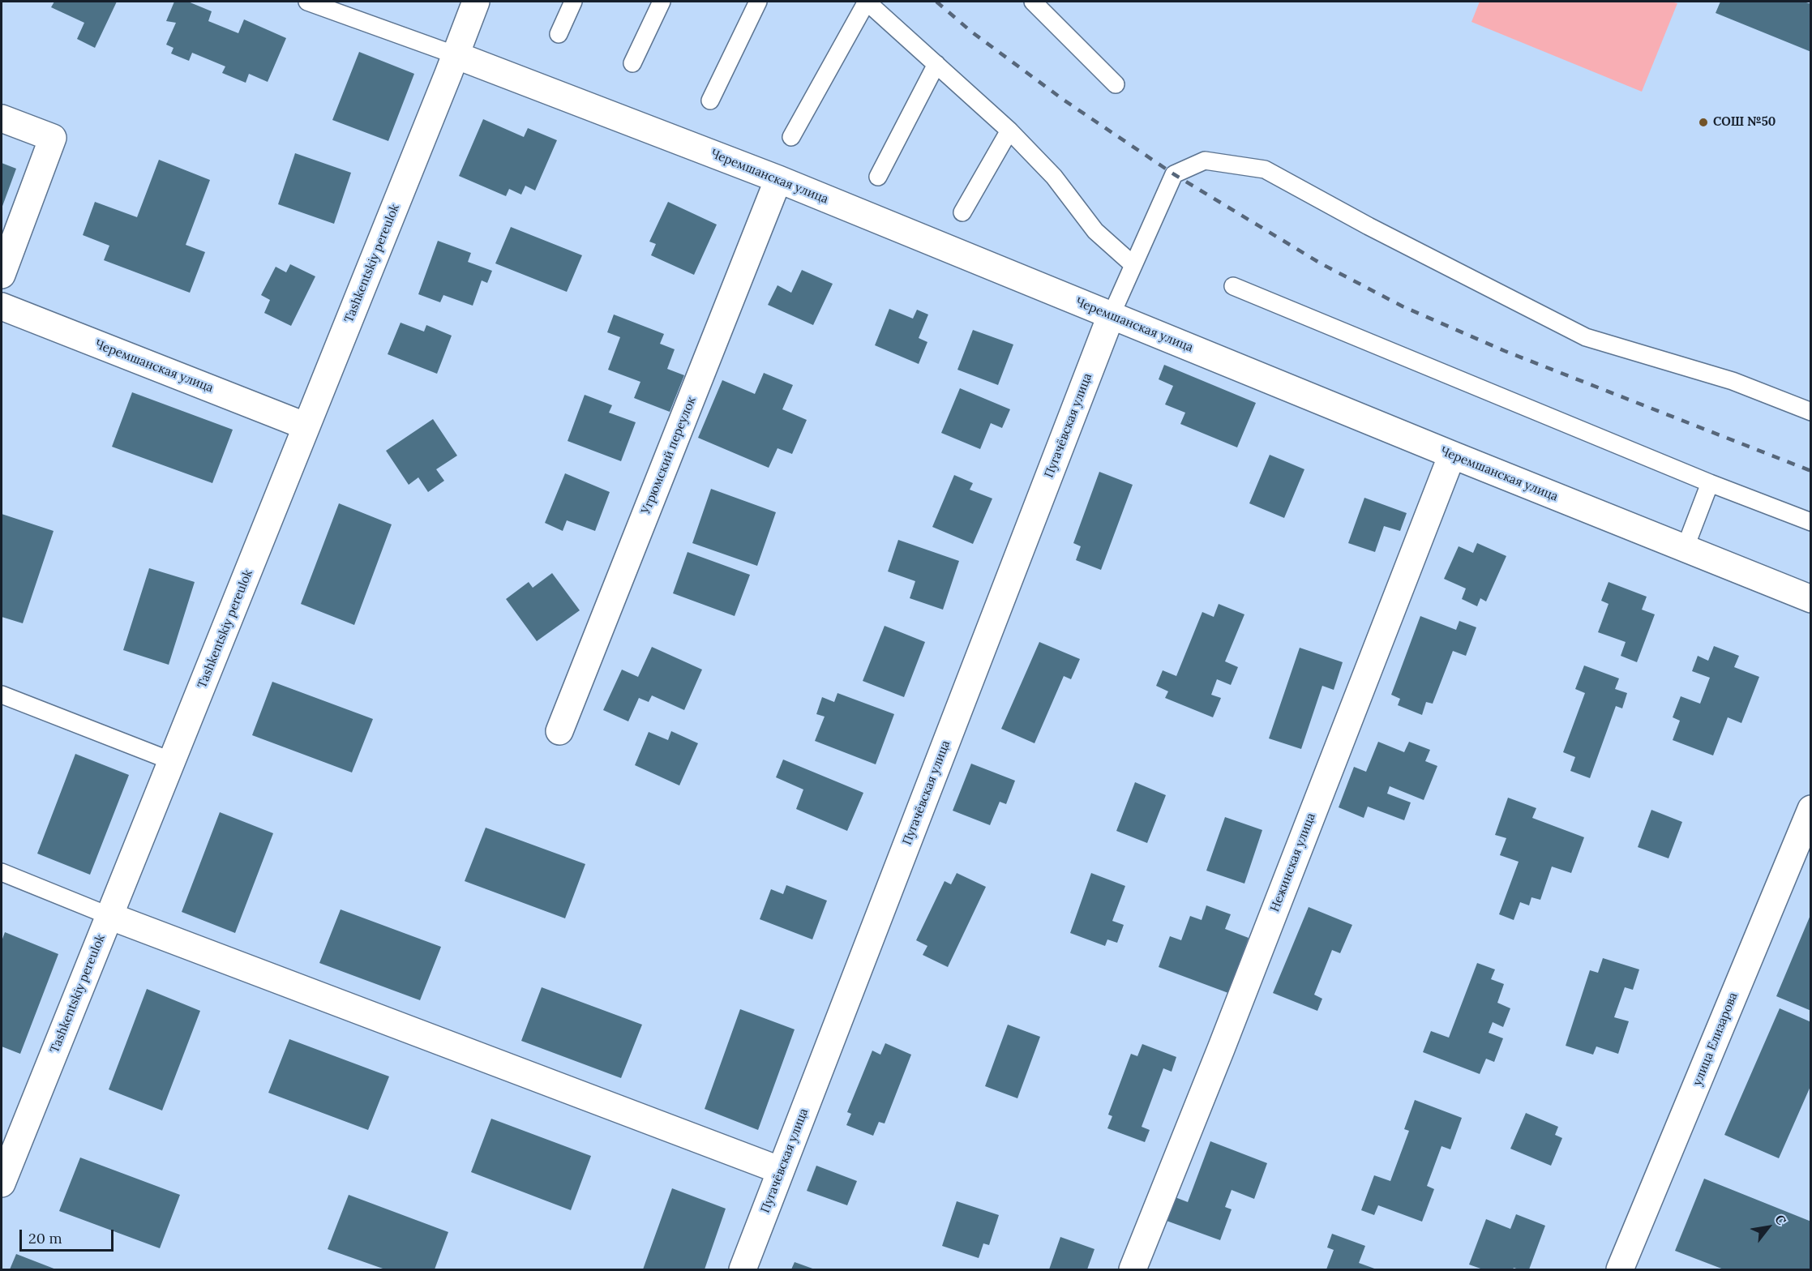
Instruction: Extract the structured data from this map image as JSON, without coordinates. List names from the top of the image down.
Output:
{
  "streets": {
    "street": [
      "Черемшанская улица",
      "Tashkentskiy pereulok",
      "Пугачёвская улица",
      "Угрюмский переулок",
      "Нежинская улица",
      "улица Елизарова"
    ]
  },
  "crossings": [
    ["Черемшанская улица", "Tashkentskiy pereulok"],
    ["Черемшанская улица", "Пугачёвская улица"],
    ["Черемшанская улица", "Угрюмский переулок"],
    ["Черемшанская улица", "Нежинская улица"]
  ],
  "places": ["СОШ №50"],
  "scale_bar": "20 m",
  "north": "top right"
}
